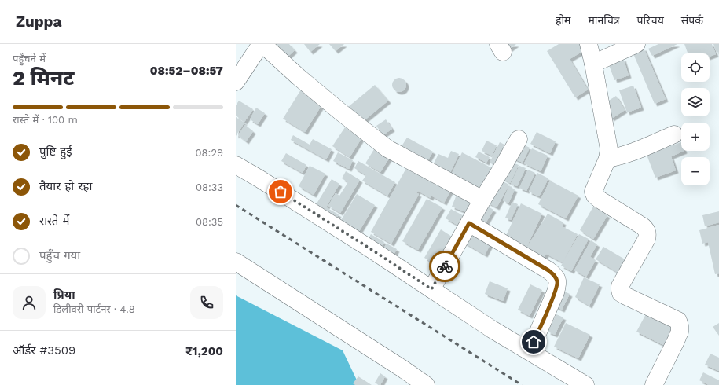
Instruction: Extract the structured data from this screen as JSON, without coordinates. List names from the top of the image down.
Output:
{
  "page": {
    "header": "Zuppa",
    "nav": [
      "होम",
      "मानचित्र",
      "परिचय",
      "संपर्क"
    ],
    "heading": ["2 मिनट", "पहुँचने में", "08:52–08:57"],
    "panel": [
      "प्रिया",
      "डिलीवरी पार्टनर · 4.8",
      "ऑर्डर #3509",
      "₹1,200"
    ],
    "map_buttons": ["+", "−"],
    "bar": "रास्ते में · 100 m",
    "list": [
      ["पुष्टि हुई", "08:29"],
      ["तैयार हो रहा", "08:33"],
      ["रास्ते में", "08:35"],
      "पहुँच गया"
    ]
  }
}
